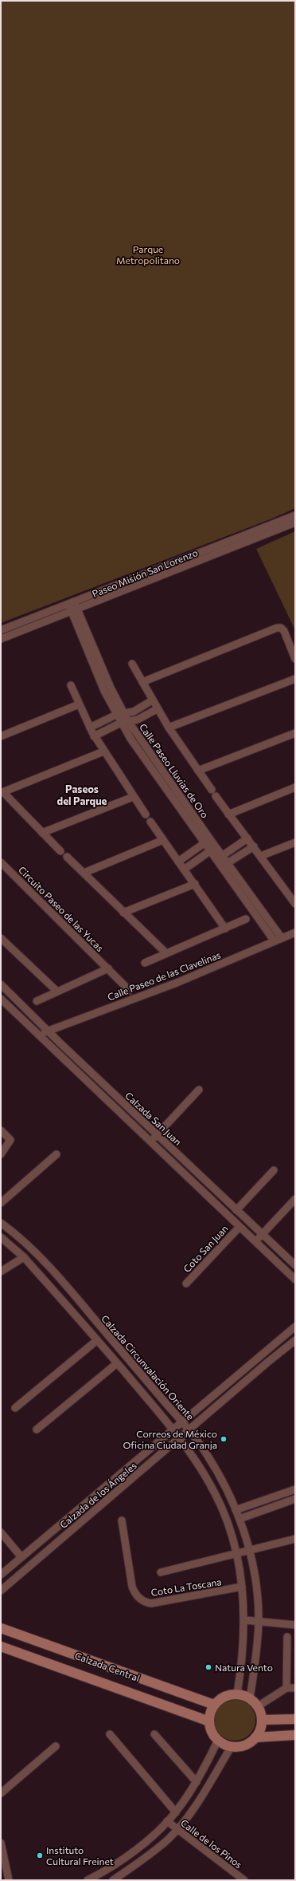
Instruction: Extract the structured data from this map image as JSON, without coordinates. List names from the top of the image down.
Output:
{
  "streets": {
    "street": [
      "Paseo Misión San Lorenzo",
      "Calle Paseo Lluvias de Oro",
      "Circuito Paseo de las Yucas",
      "Calle Paseo de las Clavelinas",
      "Calzada San Juan",
      "Coto San Juan",
      "Calzada Circunvalación Oriente",
      "Calzada de los Ángeles",
      "Coto La Toscana",
      "Calzada Central",
      "Calle de los Pinos"
    ]
  },
  "crossings": [
    ["Paseo Misión San Lorenzo", "Calle Paseo Lluvias de Oro"],
    ["Calle Paseo Lluvias de Oro", "Calle Paseo de las Clavelinas"],
    ["Calle Paseo de las Clavelinas", "Calzada San Juan"],
    ["Calzada San Juan", "Coto San Juan"],
    ["Calzada Circunvalación Oriente", "Calzada de los Ángeles"],
    ["Calzada Circunvalación Oriente", "Calzada Central"]
  ],
  "districts": ["Paseos del Parque"],
  "parks": ["Parque Metropolitano"],
  "places": ["Correos de México Oficina Ciudad Granja", "Natura Vento", "Instituto Cultural Freinet"]
}
